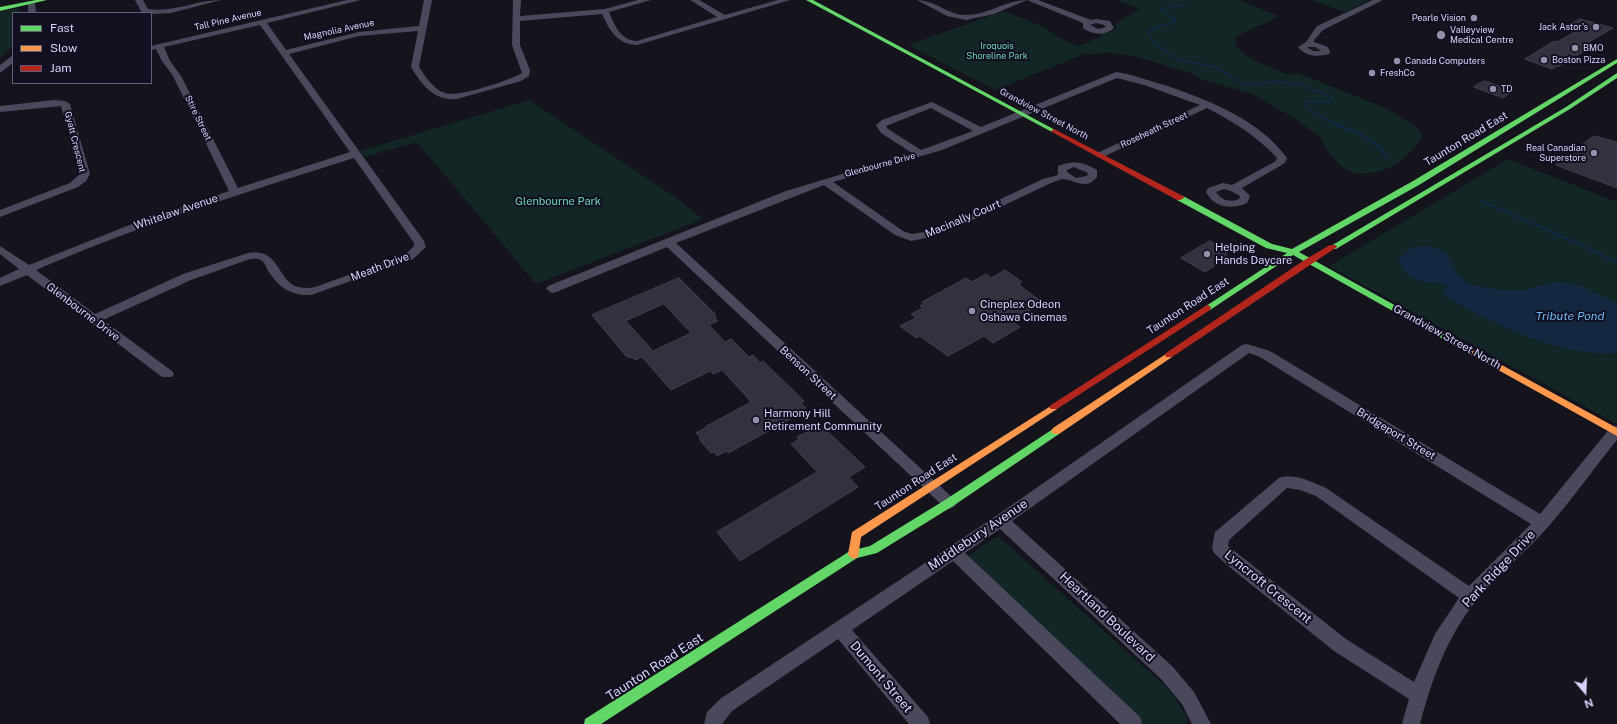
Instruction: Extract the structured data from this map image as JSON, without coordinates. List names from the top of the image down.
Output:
{
  "streets": {
    "main road": ["Grandview Street North", "Taunton Road East"],
    "street": [
      "Tall Pine Avenue",
      "Magnolia Avenue",
      "Stire Street",
      "Roseheath Street",
      "Gyatt Crescent",
      "Glenbourne Drive",
      "Whitelaw Avenue",
      "Macinally Court",
      "Meath Drive",
      "Benson Street",
      "Bridgeport Street",
      "Middlebury Avenue",
      "Park Ridge Drive",
      "Lyncroft Crescent",
      "Heartland Boulevard",
      "Dumont Street"
    ]
  },
  "crossings": [
    ["Tall Pine Avenue", "Stire Street"],
    ["Tall Pine Avenue", "Meath Drive"],
    ["Magnolia Avenue", "Meath Drive"],
    ["Grandview Street North", "Roseheath Street"],
    ["Grandview Street North", "Taunton Road East"],
    ["Grandview Street North", "Glenbourne Drive"],
    ["Grandview Street North", "Park Ridge Drive"],
    ["Stire Street", "Whitelaw Avenue"],
    ["Roseheath Street", "Glenbourne Drive"],
    ["Taunton Road East", "Benson Street"],
    ["Glenbourne Drive", "Whitelaw Avenue"],
    ["Glenbourne Drive", "Macinally Court"],
    ["Glenbourne Drive", "Meath Drive"],
    ["Glenbourne Drive", "Benson Street"],
    ["Whitelaw Avenue", "Meath Drive"],
    ["Bridgeport Street", "Middlebury Avenue"],
    ["Bridgeport Street", "Park Ridge Drive"],
    ["Middlebury Avenue", "Heartland Boulevard"],
    ["Middlebury Avenue", "Dumont Street"],
    ["Park Ridge Drive", "Lyncroft Crescent"]
  ],
  "water": ["Tribute Pond"],
  "parks": ["Iroquois Shoreline Park", "Glenbourne Park"],
  "places": [
    "Pearle Vision",
    "Jack Astor's",
    "Valleyview Medical Centre",
    "BMO",
    "Boston Pizza",
    "Canada Computers",
    "FreshCo",
    "TD",
    "Real Canadian Superstore",
    "Helping Hands Daycare",
    "Cineplex Odeon Oshawa Cinemas",
    "Harmony Hill Retirement Community"
  ],
  "legend": ["Fast", "Slow", "Jam"],
  "north": "bottom"
}
